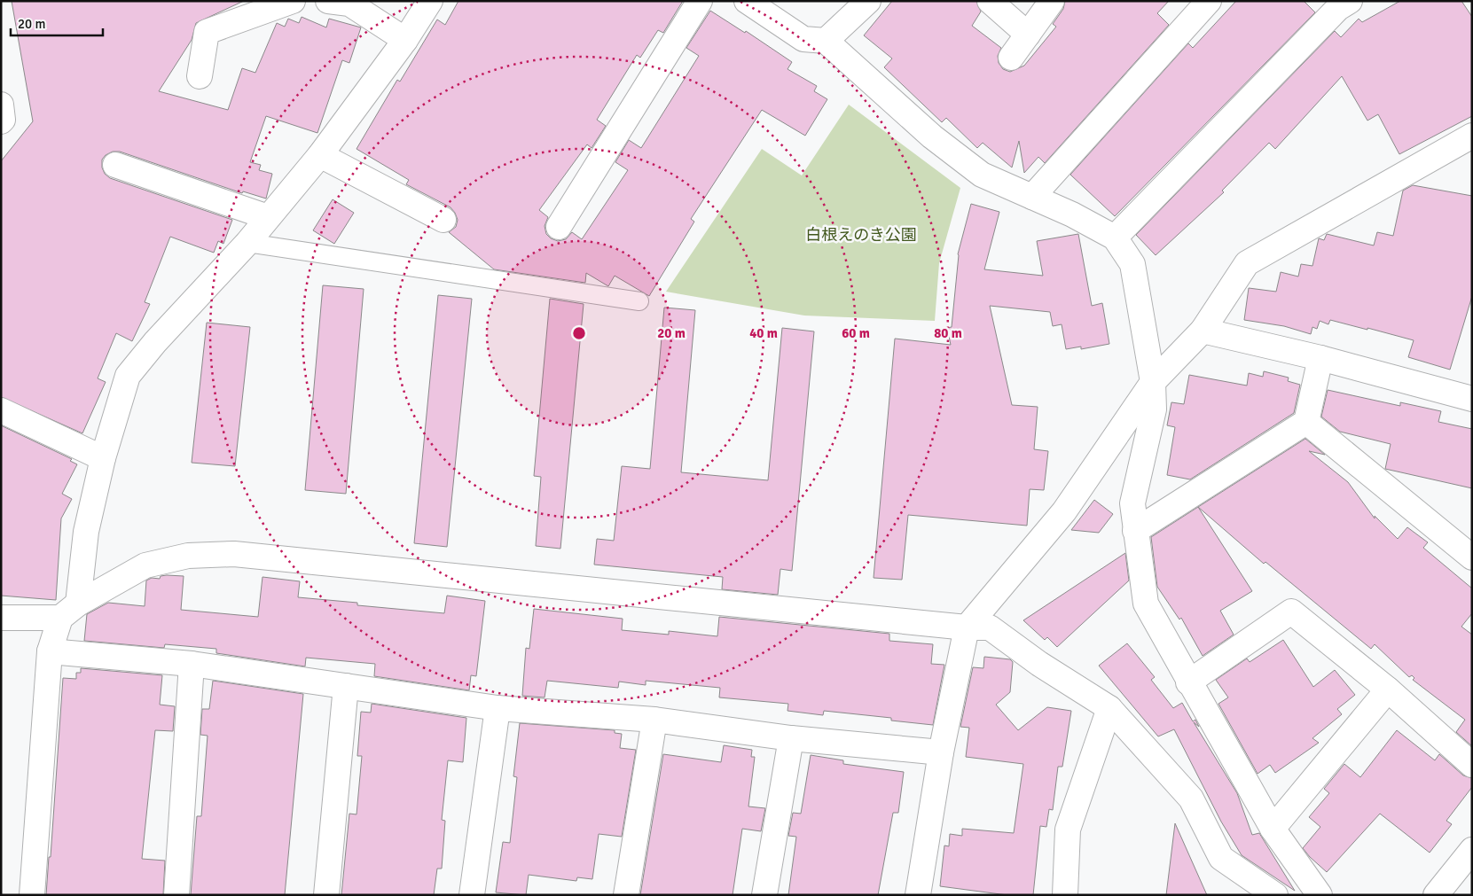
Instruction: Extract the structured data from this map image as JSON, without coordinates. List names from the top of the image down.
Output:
{
  "parks": ["白根えのき公園"],
  "scale_bar": "20 m",
  "rings": [
    "20 m",
    "40 m",
    "60 m",
    "80 m"
  ]
}
